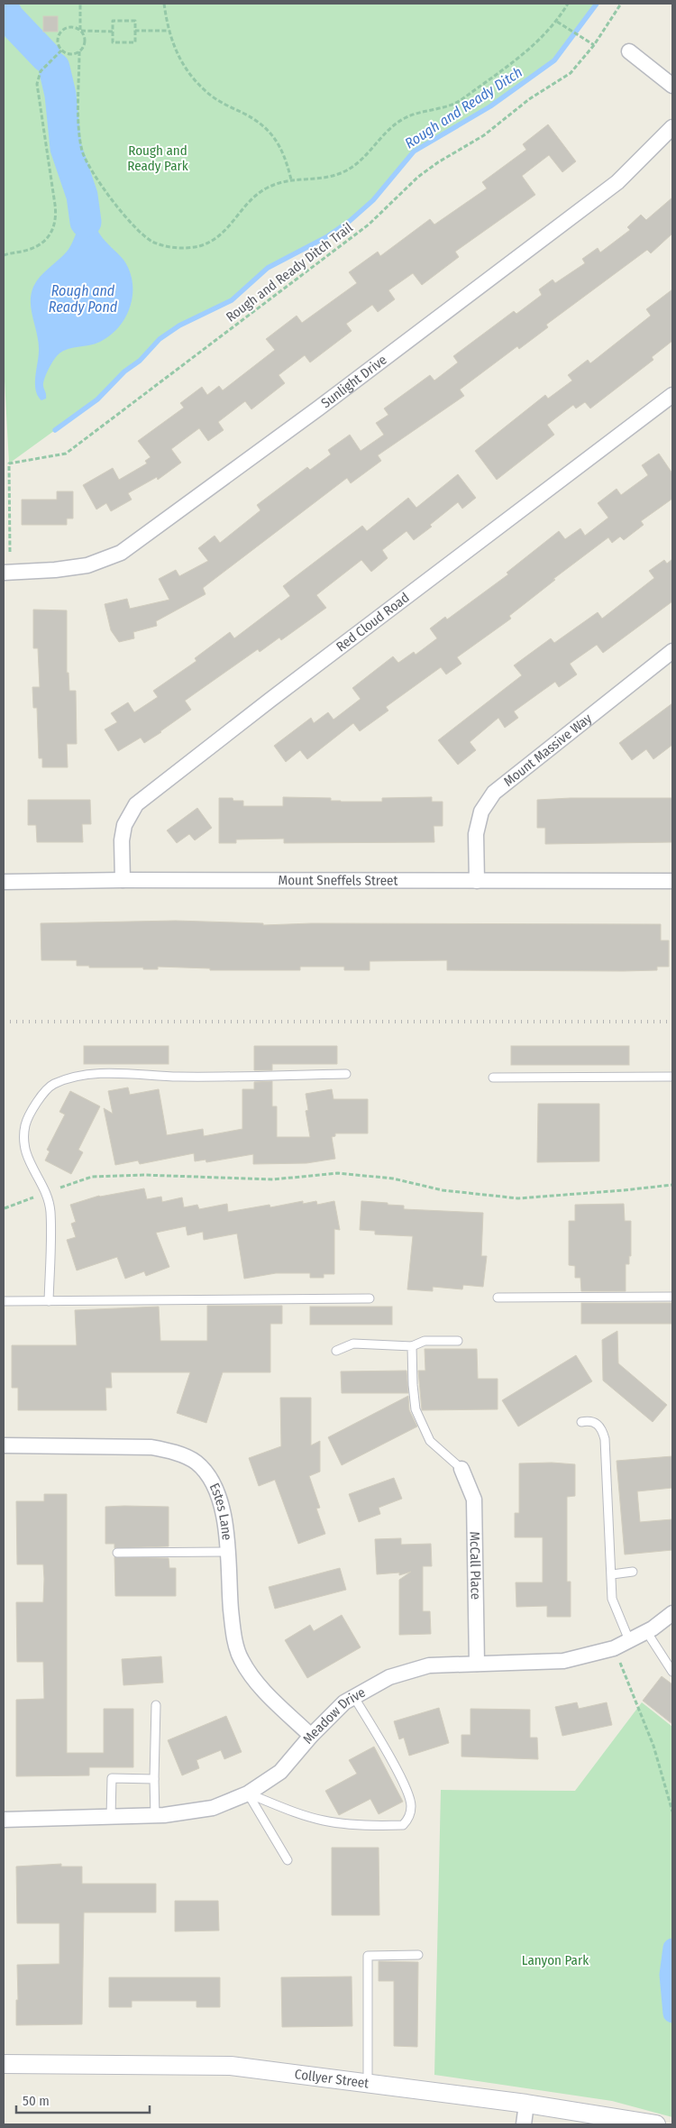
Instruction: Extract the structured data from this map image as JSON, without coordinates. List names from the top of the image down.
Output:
{
  "streets": {
    "street": [
      "Sunlight Drive",
      "Red Cloud Road",
      "Mount Massive Way",
      "Mount Sneffels Street",
      "Estes Lane",
      "McCall Place",
      "Meadow Drive",
      "Collyer Street"
    ],
    "path": ["Rough and Ready Ditch Trail"]
  },
  "crossings": [
    ["Red Cloud Road", "Mount Sneffels Street"],
    ["Mount Massive Way", "Mount Sneffels Street"],
    ["Estes Lane", "Meadow Drive"],
    ["McCall Place", "Meadow Drive"]
  ],
  "water": ["Rough and Ready Ditch", "Rough and Ready Pond"],
  "parks": ["Rough and Ready Park", "Lanyon Park"],
  "scale_bar": "50 m"
}
